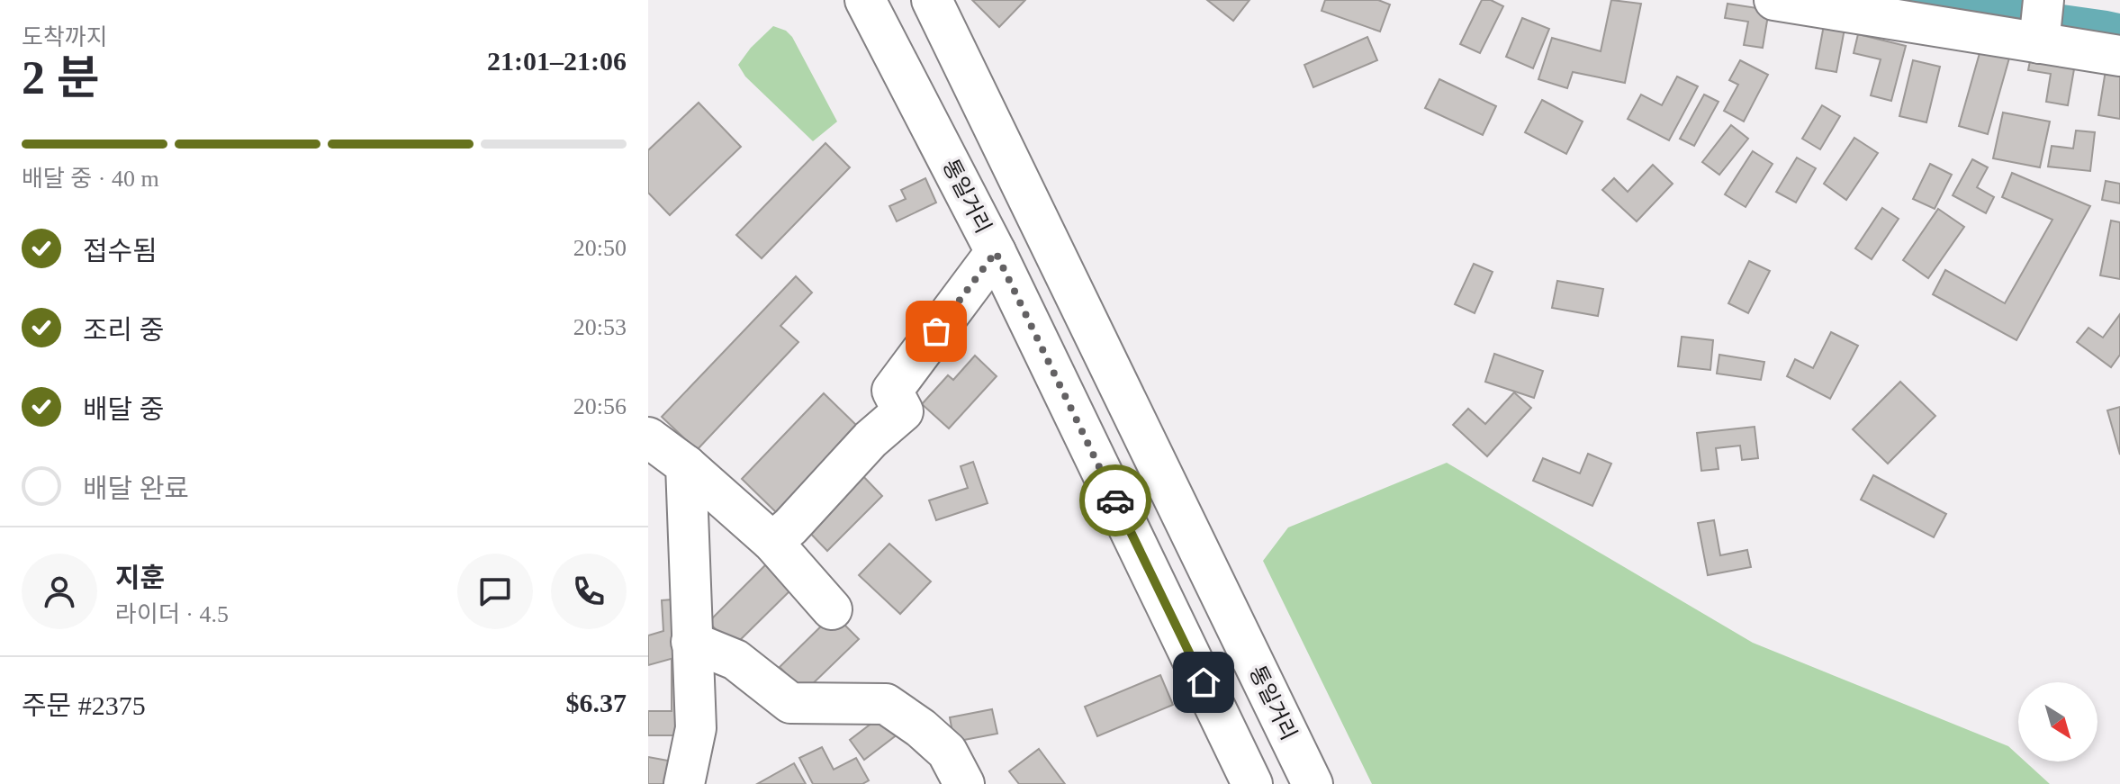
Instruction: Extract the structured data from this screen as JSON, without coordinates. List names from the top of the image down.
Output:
{
  "streets": {
    "street": ["통일거리"]
  },
  "north": "bottom right",
  "page": {
    "heading": ["2 분", "도착까지", "21:01–21:06"],
    "panel": [
      "지훈",
      "라이더 · 4.5",
      "주문 #2375",
      "$6.37"
    ],
    "bar": "배달 중 · 40 m",
    "list": [
      ["접수됨", "20:50"],
      ["조리 중", "20:53"],
      ["배달 중", "20:56"],
      "배달 완료"
    ]
  }
}
